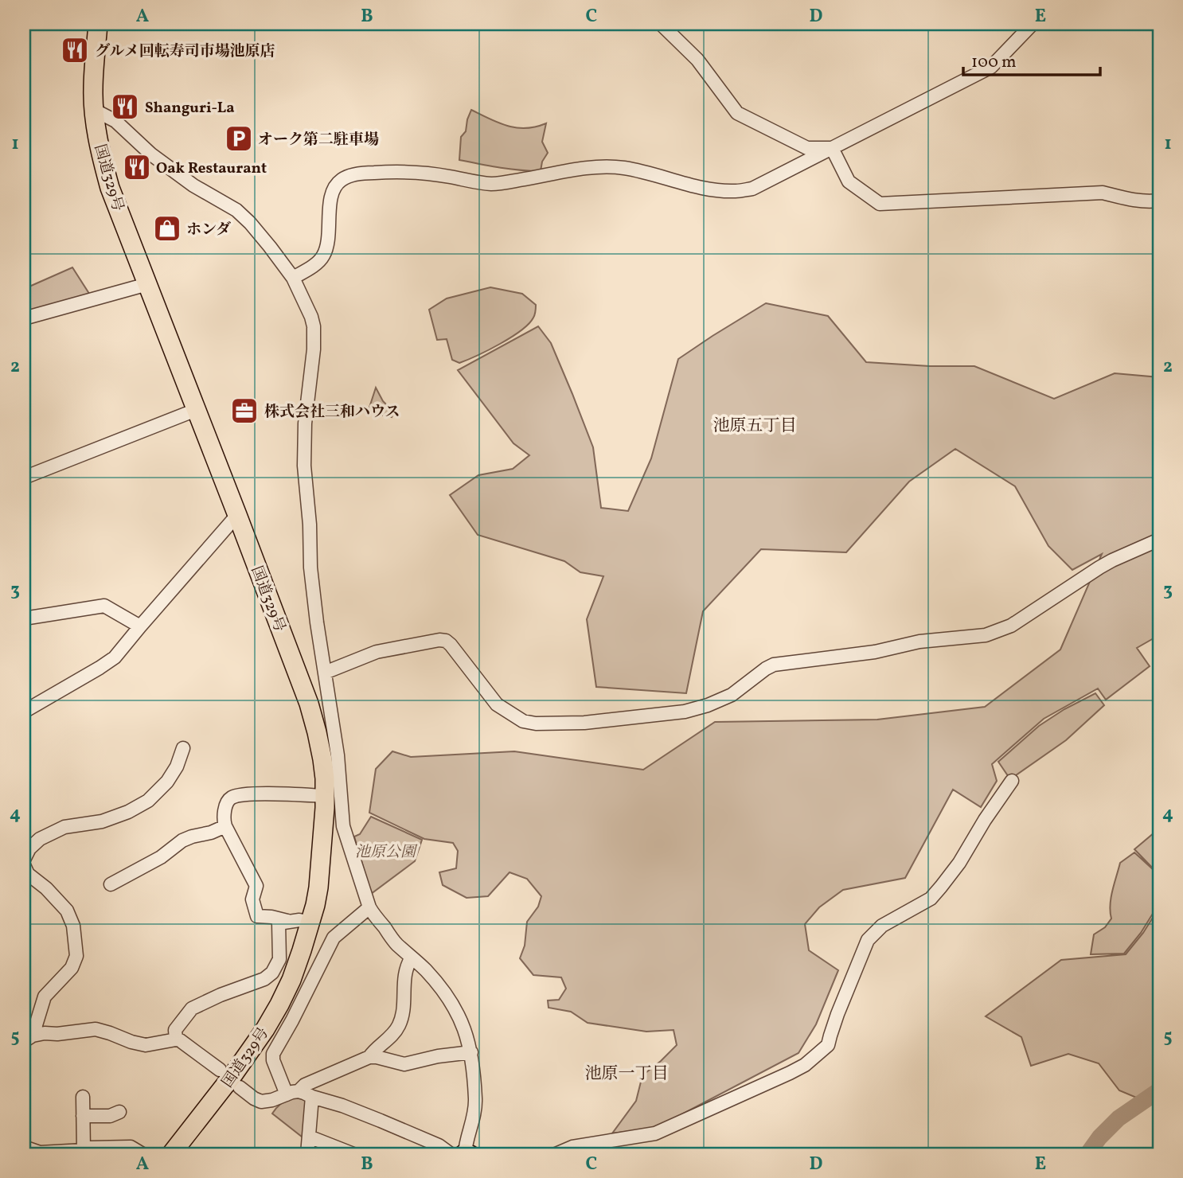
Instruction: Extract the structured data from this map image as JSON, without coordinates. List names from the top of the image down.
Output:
{
  "streets": {
    "highway": ["国道329号"]
  },
  "districts": ["池原五丁目", "池原一丁目"],
  "parks": ["池原公園"],
  "places": {
    "restaurant": ["グルメ回転寿司市場池原店", "Shanguri-La", "Oak Restaurant"],
    "parking": ["オーク第二駐車場"],
    "shop": ["ホンダ"],
    "office": ["株式会社三和ハウス"]
  },
  "scale_bar": "100 m",
  "grid": {
    "columns": [
      "A",
      "B",
      "C",
      "D",
      "E"
    ],
    "rows": [
      "1",
      "2",
      "3",
      "4",
      "5"
    ]
  }
}
